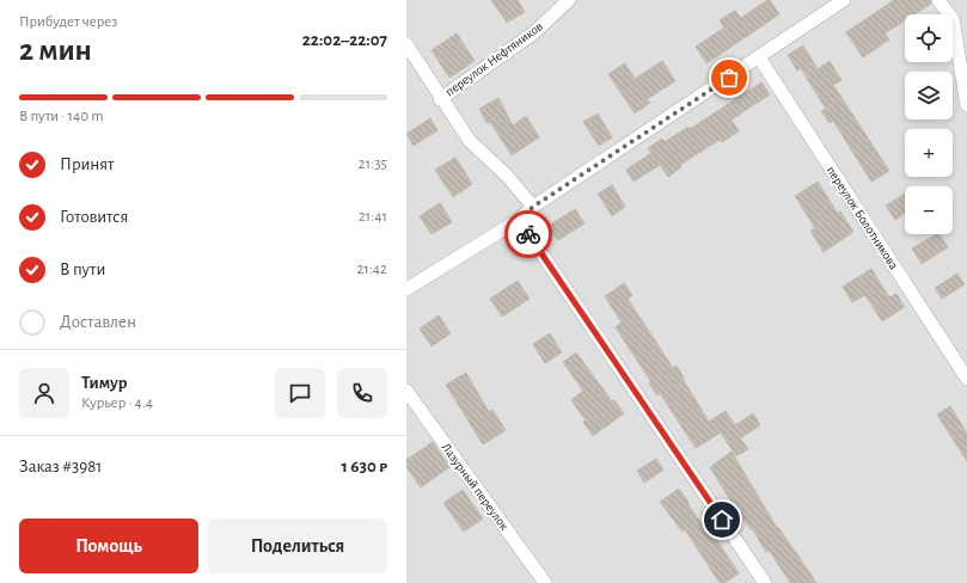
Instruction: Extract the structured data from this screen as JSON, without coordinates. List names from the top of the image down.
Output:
{
  "streets": {
    "street": ["переулок Нефтяников", "переулок Болотникова", "Лазурный переулок"]
  },
  "page": {
    "heading": ["2 мин", "Прибудет через", "22:02–22:07"],
    "panel": [
      "Тимур",
      "Курьер · 4.4",
      "Заказ #3981",
      "1 630 ₽"
    ],
    "map_buttons": ["+", "−"],
    "bar": "В пути · 140 m",
    "list": [
      ["Принят", "21:35"],
      ["Готовится", "21:41"],
      ["В пути", "21:42"],
      "Доставлен"
    ],
    "buttons": ["Помощь", "Поделиться"]
  }
}
